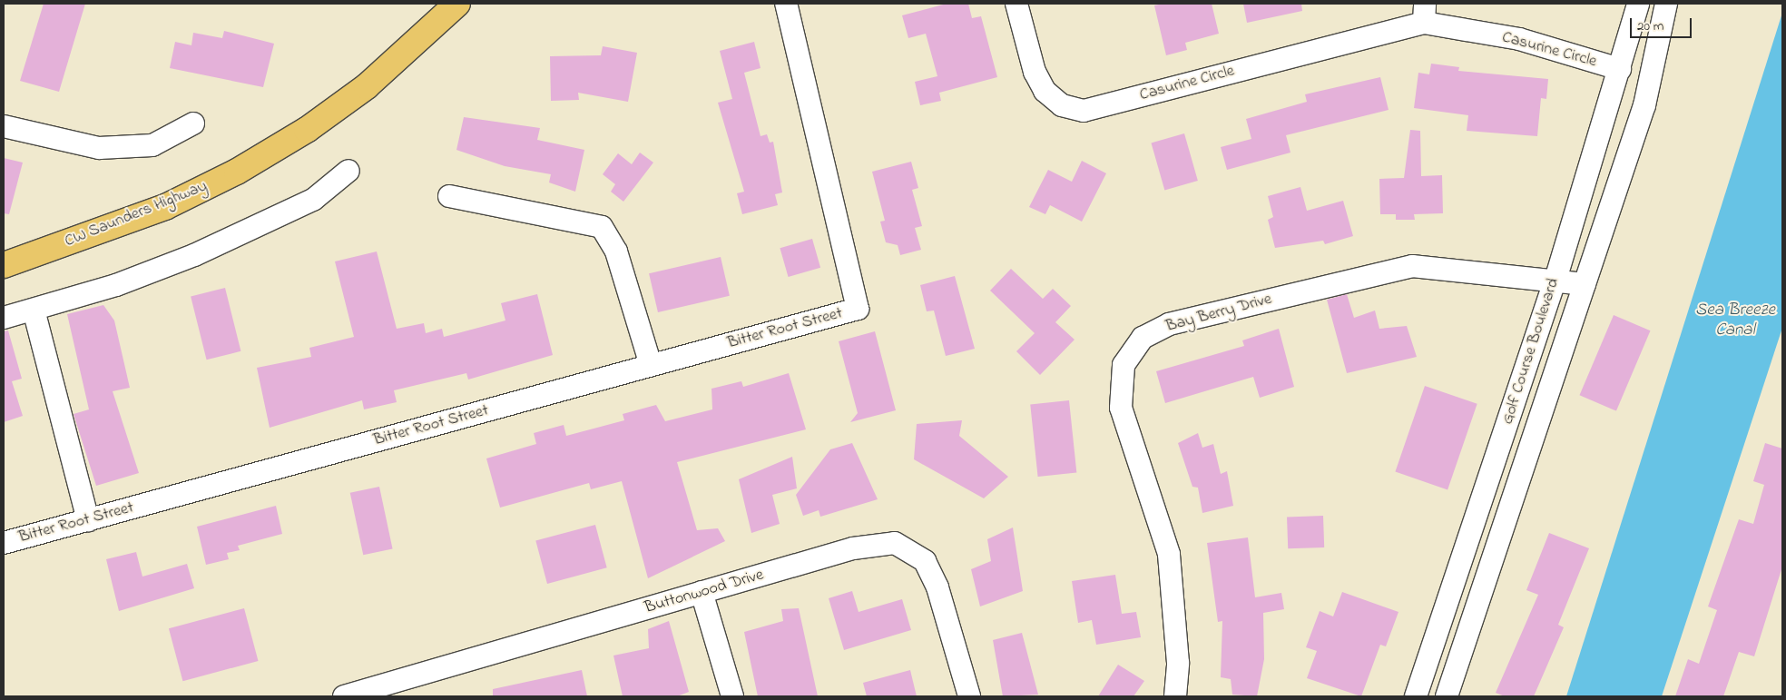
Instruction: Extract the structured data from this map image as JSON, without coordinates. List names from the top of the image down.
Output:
{
  "streets": {
    "main road": ["CW Saunders Highway"],
    "street": [
      "Casurine Circle",
      "Bay Berry Drive",
      "Bitter Root Street",
      "Golf Course Boulevard",
      "Buttonwood Drive"
    ]
  },
  "crossings": [
    ["Casurine Circle", "Golf Course Boulevard"],
    ["Bay Berry Drive", "Golf Course Boulevard"]
  ],
  "water": ["Sea Breeze Canal"],
  "scale_bar": "20 m"
}
